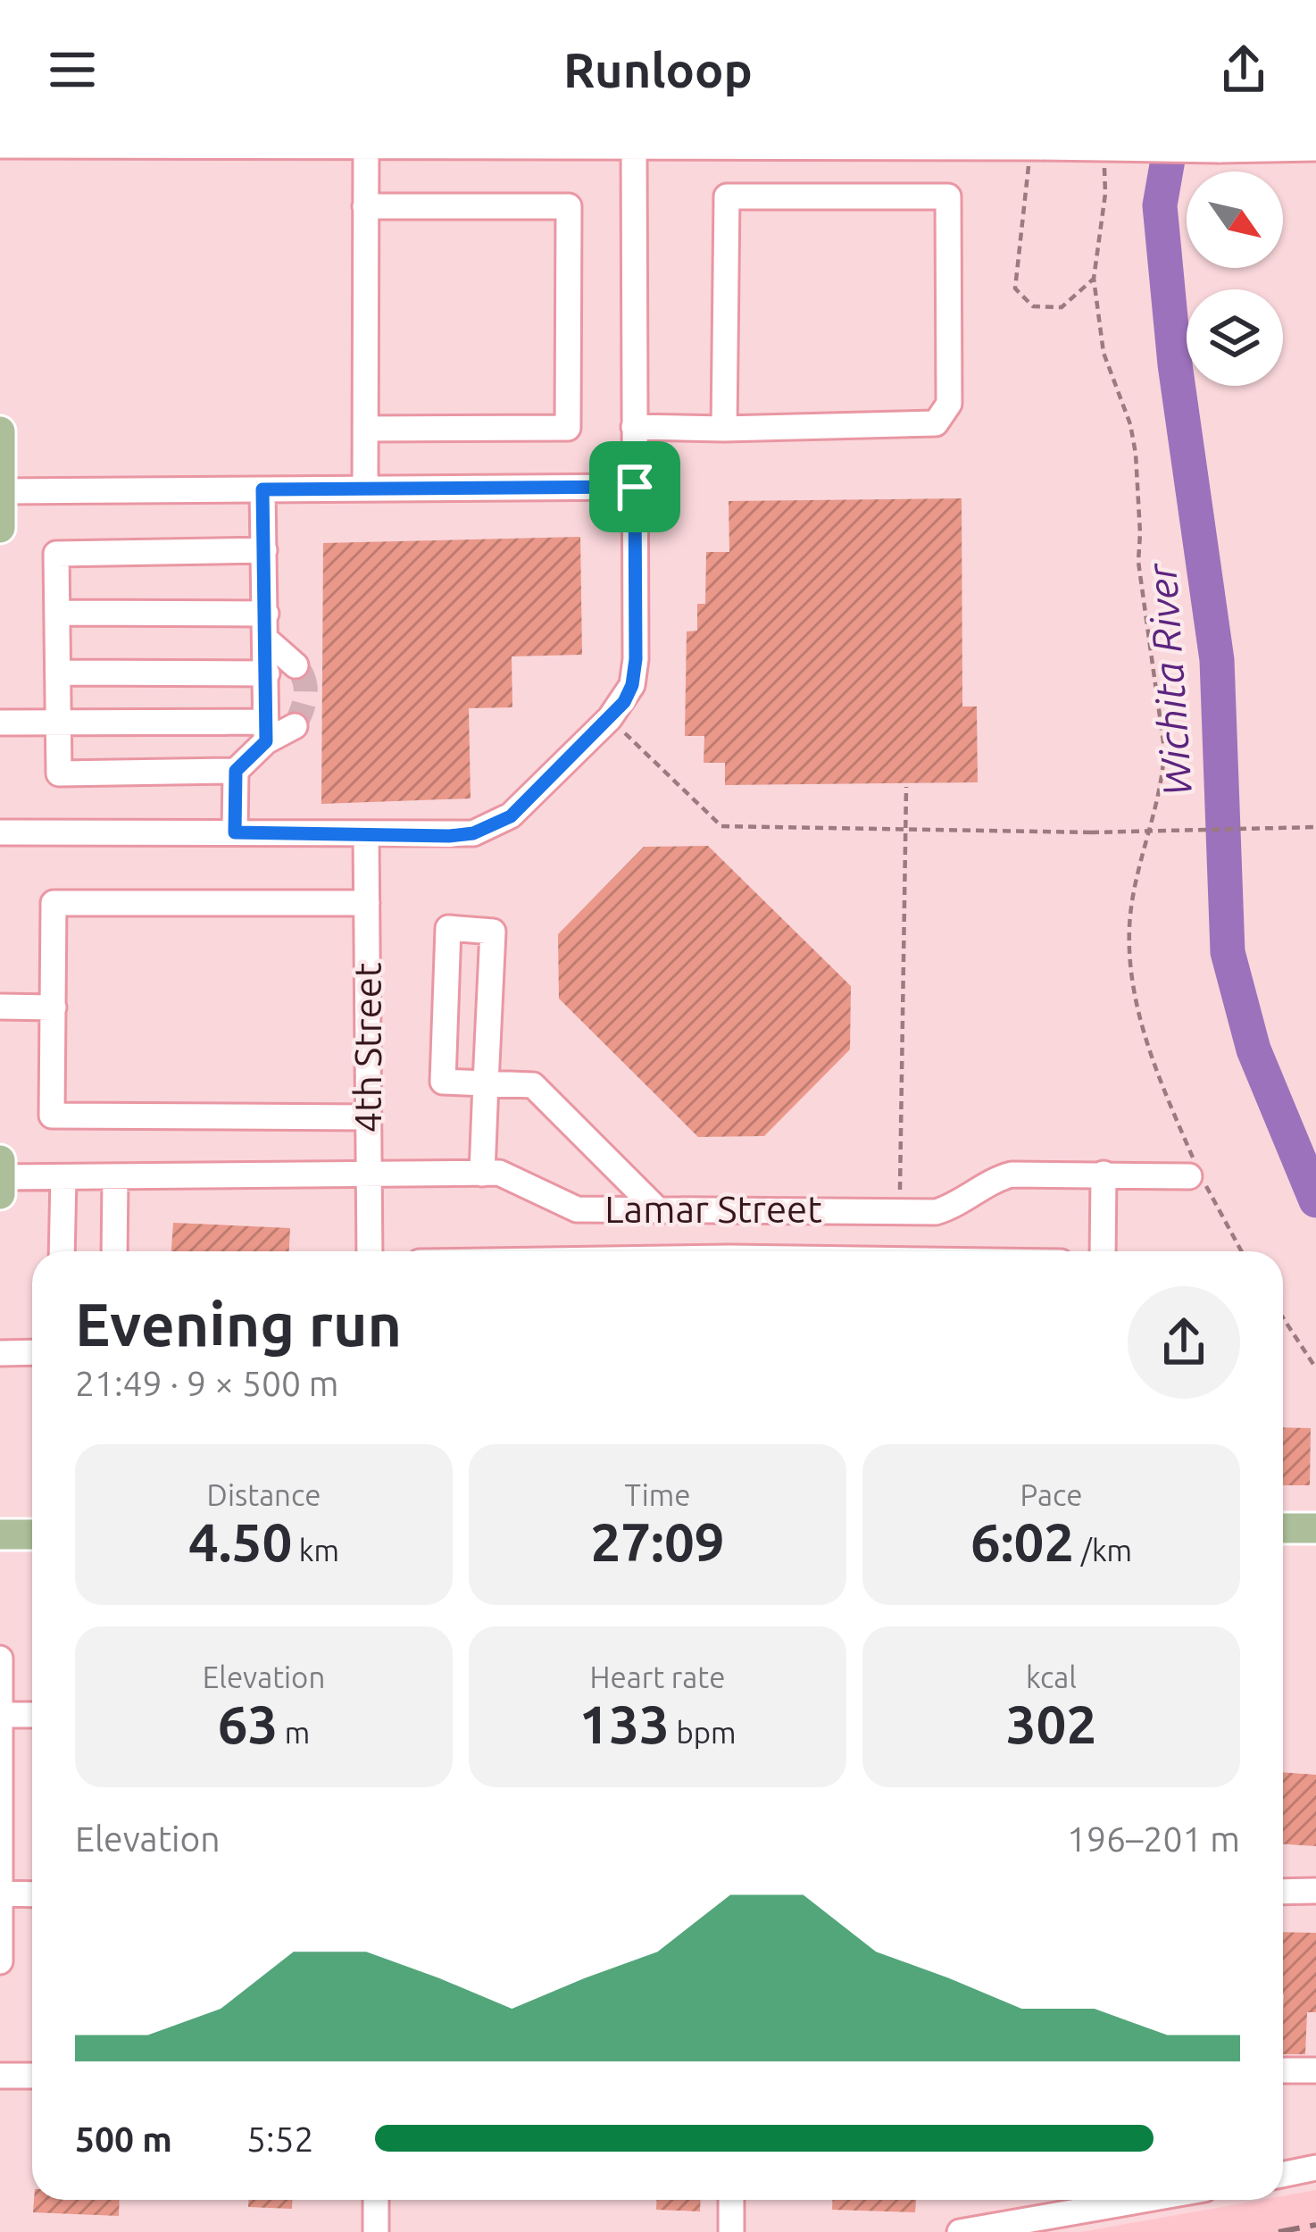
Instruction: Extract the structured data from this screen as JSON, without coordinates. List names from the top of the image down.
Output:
{
  "streets": {
    "street": ["4th Street", "Lamar Street"]
  },
  "crossings": [
    ["4th Street", "Lamar Street"]
  ],
  "water": ["Wichita River"],
  "north": "bottom right",
  "page": {
    "header": "Runloop",
    "heading": ["Evening run", "21:49 · 9 × 500 m"],
    "stats": [
      ["Distance", "4.50 km"],
      ["Time", "27:09"],
      ["Pace", "6:02 /km"],
      ["Elevation", "63 m"],
      ["Heart rate", "133 bpm"],
      ["kcal", "302"]
    ],
    "chart": ["Elevation", "196–201 m"],
    "list": [
      {
        "name": "500 m",
        "note": "5:52"
      }
    ]
  }
}
